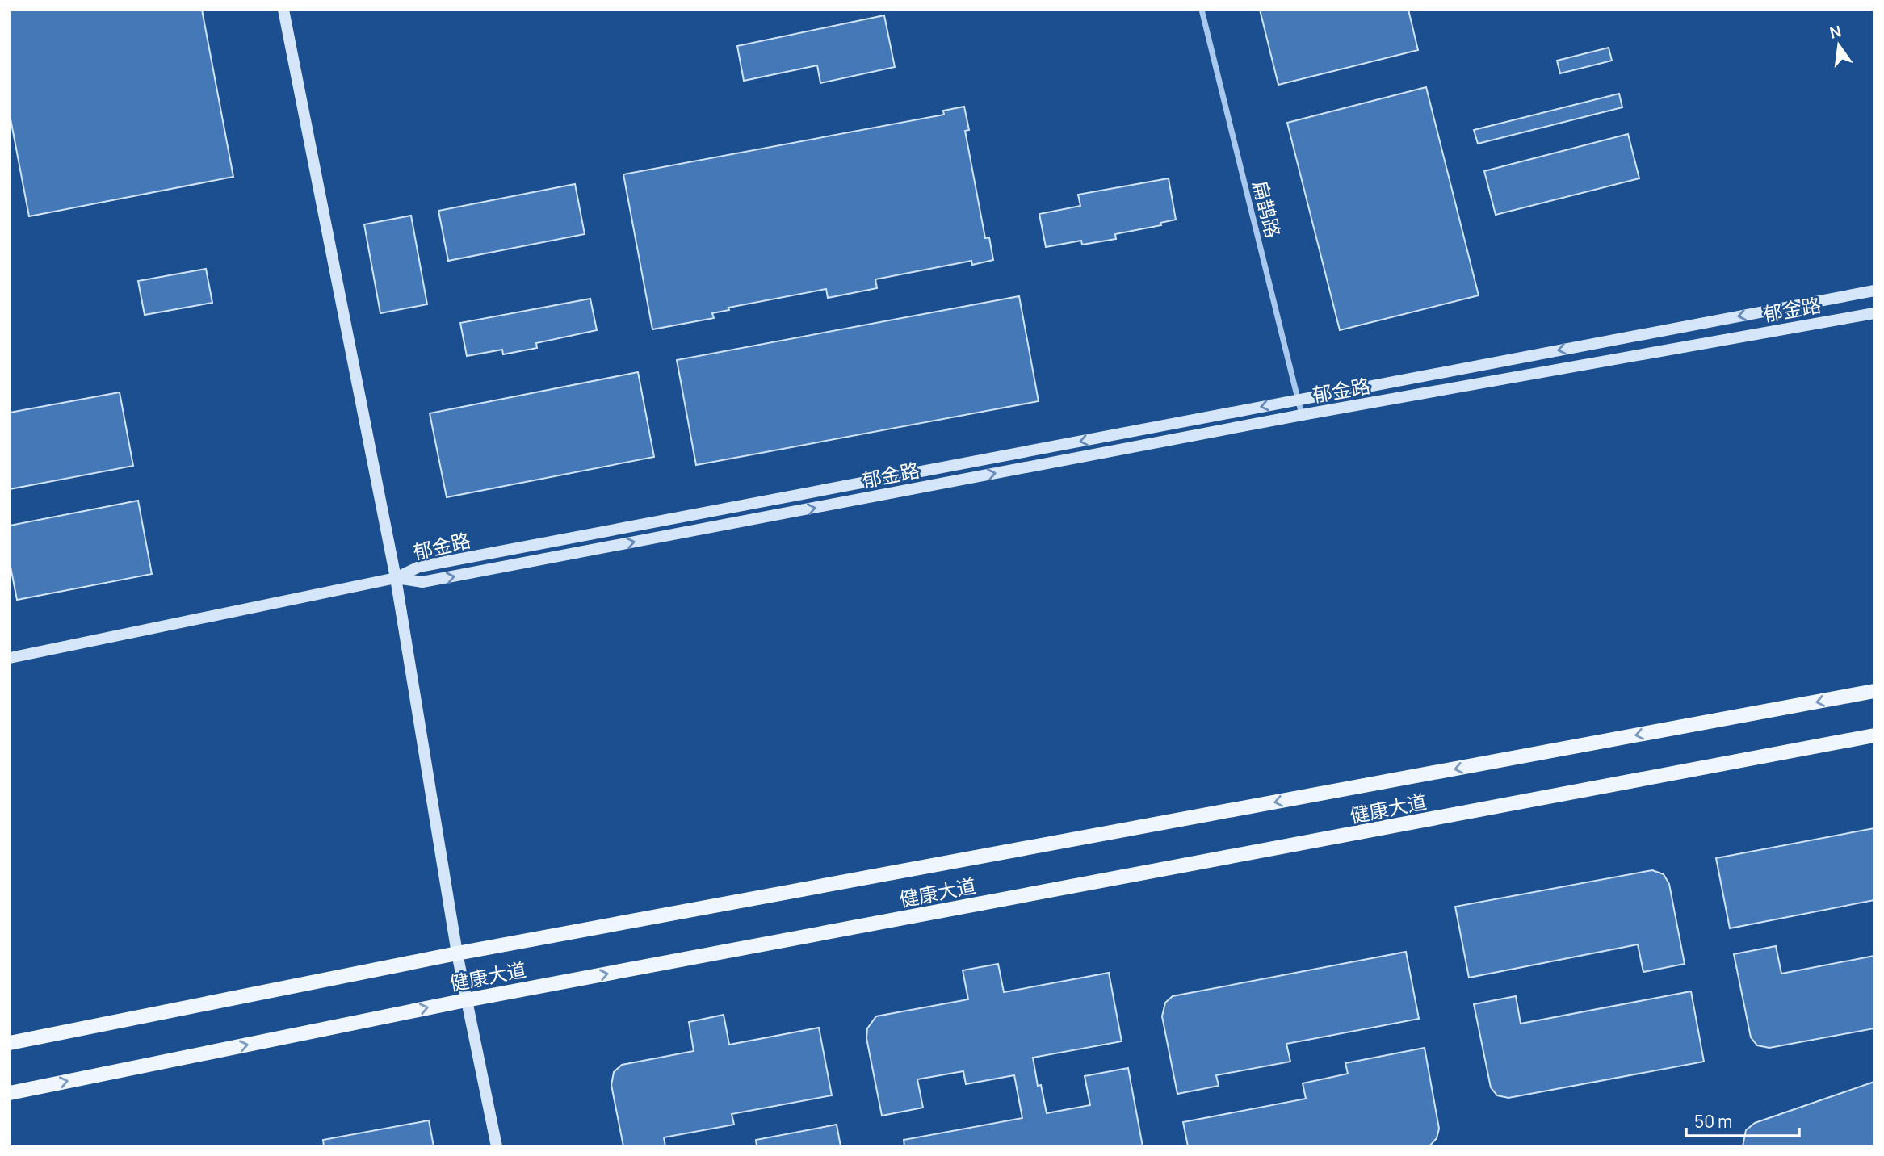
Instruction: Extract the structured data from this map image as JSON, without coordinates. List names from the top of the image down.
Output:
{
  "streets": {
    "main road": ["健康大道"],
    "street": ["扁鹊路", "郁金路"]
  },
  "crossings": [
    ["扁鹊路", "郁金路"]
  ],
  "scale_bar": "50 m",
  "north": "top"
}
